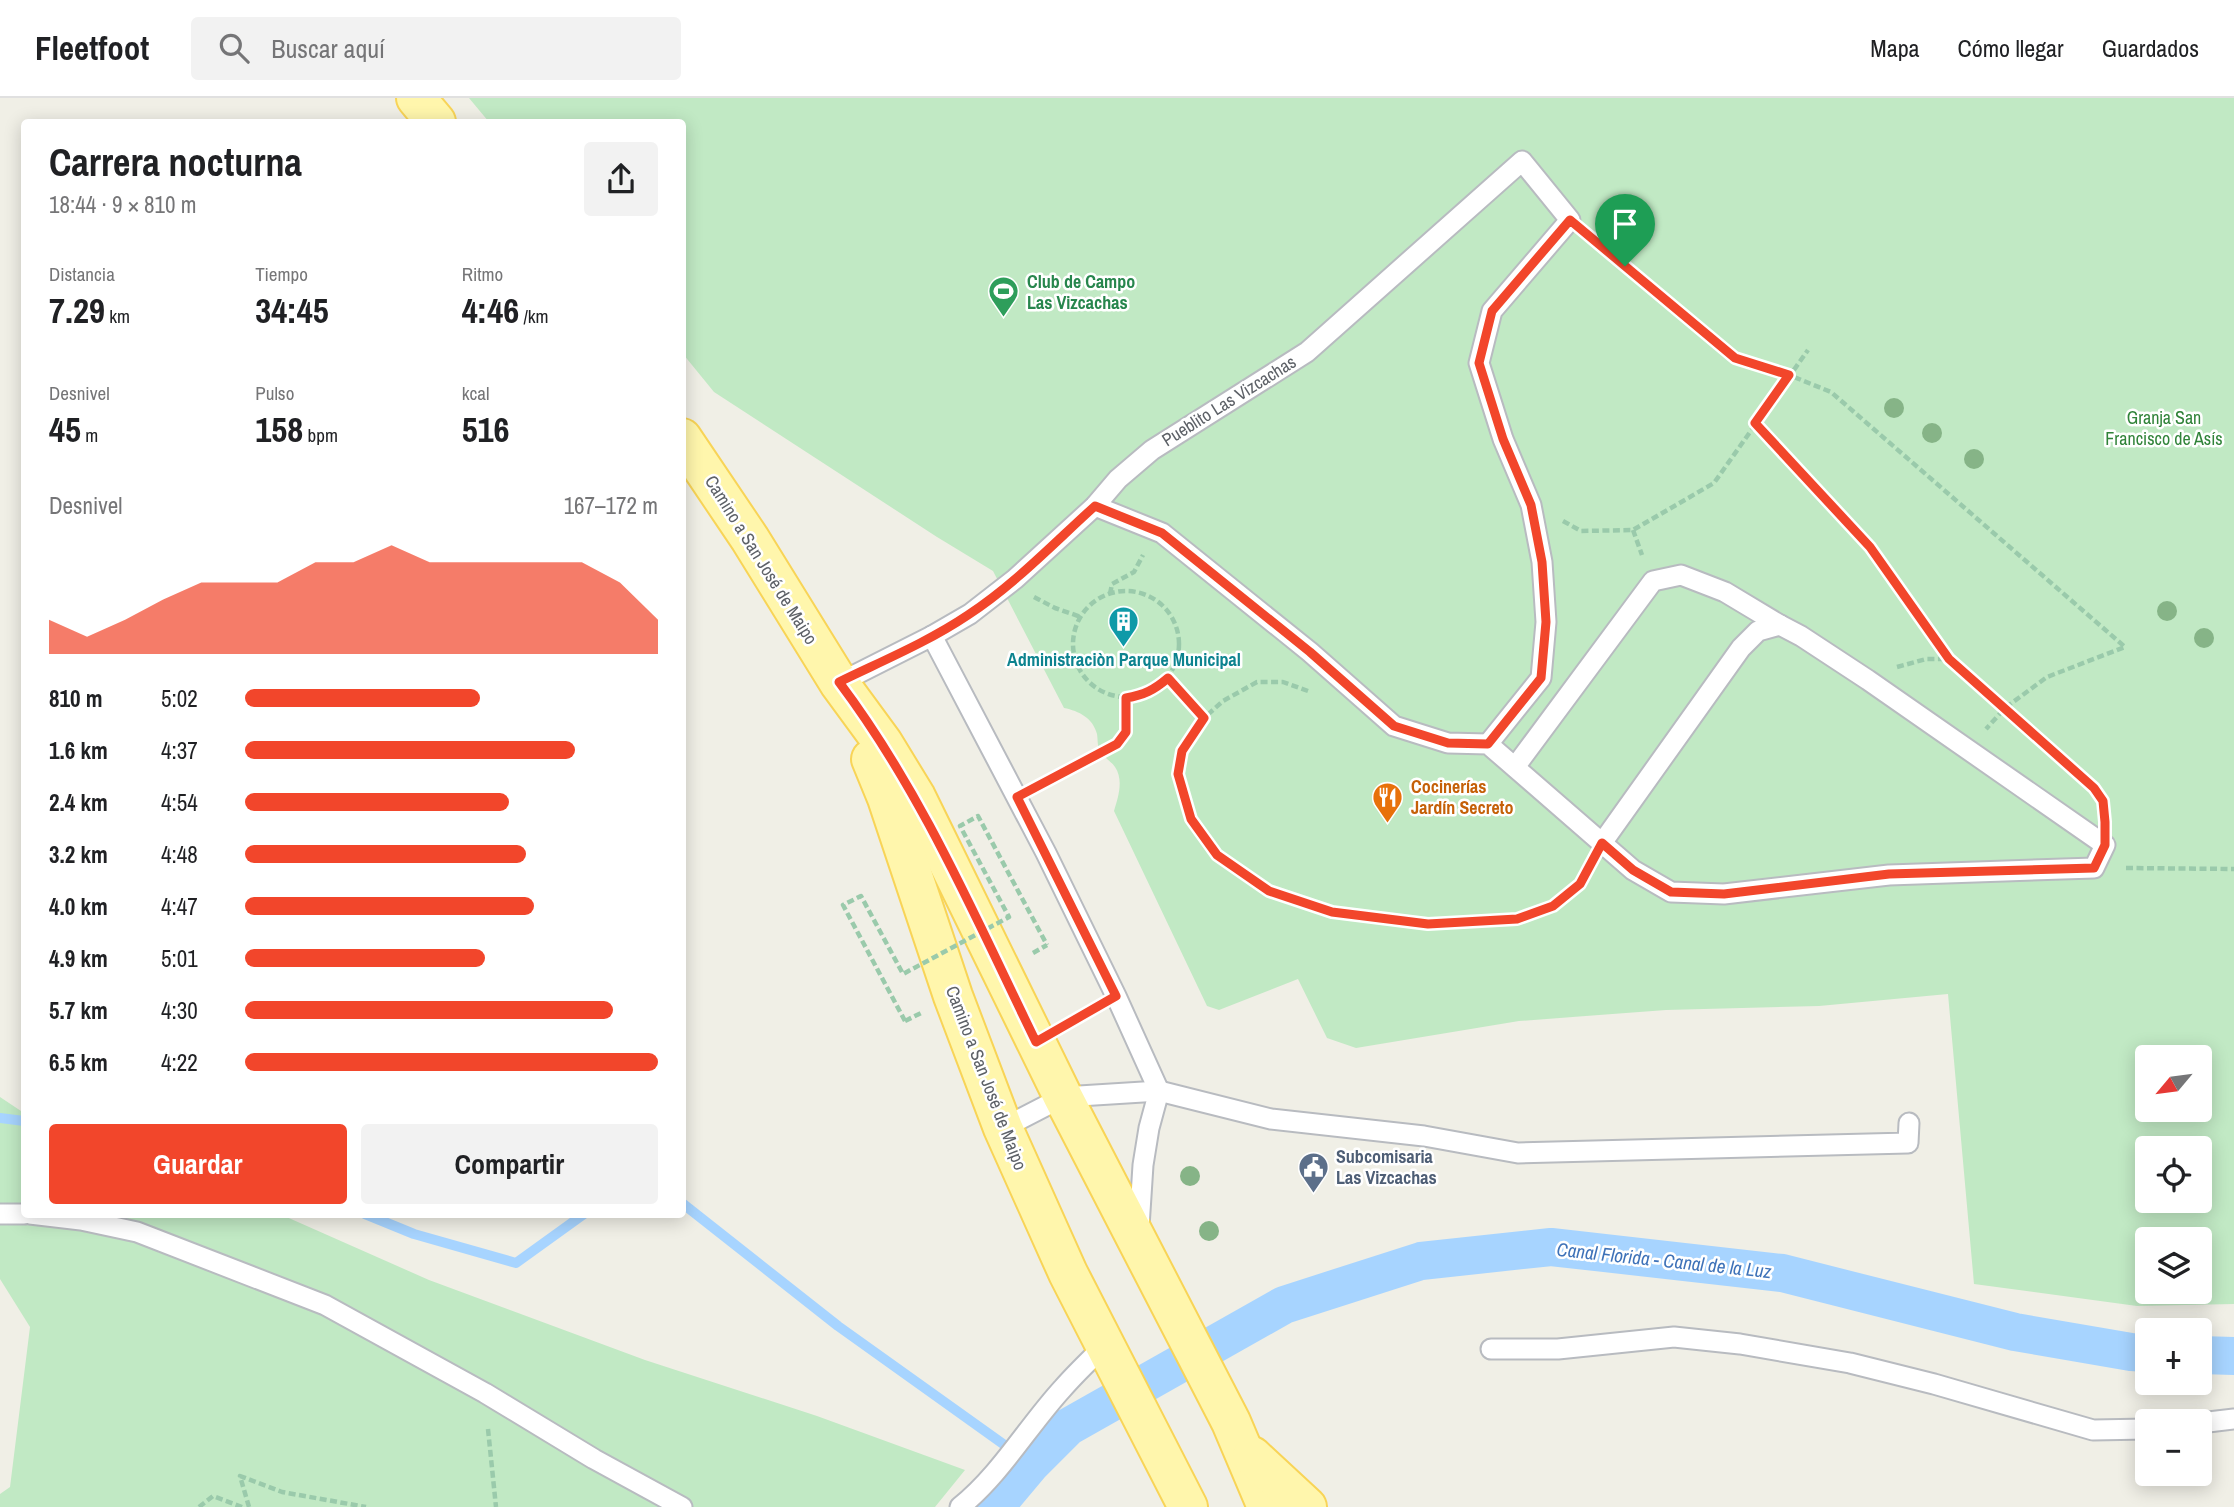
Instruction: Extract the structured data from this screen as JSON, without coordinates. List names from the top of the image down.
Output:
{
  "streets": {
    "main road": ["Camino a San José de Maipo"],
    "lane": ["Pueblito Las Vizcachas"]
  },
  "crossings": [
    ["Pueblito Las Vizcachas", "Camino a San José de Maipo"]
  ],
  "water": ["Canal Florida - Canal de la Luz"],
  "parks": ["Granja San Francisco de Asís"],
  "places": {
    "sports": ["Club de Campo Las Vizcachas"],
    "building": ["Administraciòn Parque Municipal"],
    "restaurant": ["Cocinerías Jardín Secreto"],
    "public building": ["Subcomisaria Las Vizcachas"]
  },
  "north": "bottom left",
  "page": {
    "header": "Fleetfoot",
    "search": "Buscar aquí",
    "nav": ["Mapa", "Cómo llegar", "Guardados"],
    "heading": ["Carrera nocturna", "18:44 · 9 × 810 m"],
    "stats": [
      ["Distancia", "7.29 km"],
      ["Tiempo", "34:45"],
      ["Ritmo", "4:46 /km"],
      ["Desnivel", "45 m"],
      ["Pulso", "158 bpm"],
      ["kcal", "516"]
    ],
    "chart": ["Desnivel", "167–172 m"],
    "list": [
      {
        "name": "810 m",
        "note": "5:02"
      },
      {
        "name": "1.6 km",
        "note": "4:37"
      },
      {
        "name": "2.4 km",
        "note": "4:54"
      },
      {
        "name": "3.2 km",
        "note": "4:48"
      },
      {
        "name": "4.0 km",
        "note": "4:47"
      },
      {
        "name": "4.9 km",
        "note": "5:01"
      },
      {
        "name": "5.7 km",
        "note": "4:30"
      },
      {
        "name": "6.5 km",
        "note": "4:22"
      }
    ],
    "map_buttons": ["+", "−"],
    "buttons": ["Guardar", "Compartir"]
  }
}
